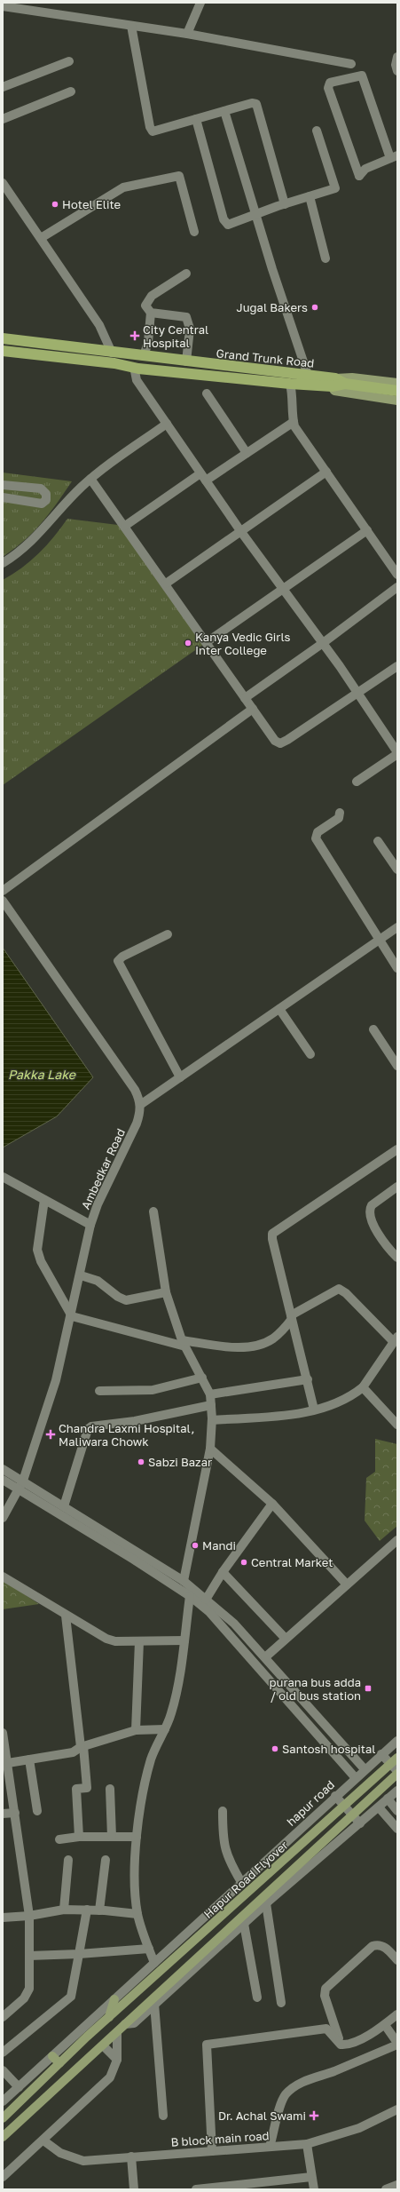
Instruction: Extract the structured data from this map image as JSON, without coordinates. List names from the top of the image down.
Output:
{
  "streets": {
    "highway": ["Grand Trunk Road"],
    "main road": ["Hapur Road Flyover"],
    "street": ["Ambedkar Road", "hapur road", "B block main road"]
  },
  "water": ["Pakka Lake"],
  "places": {
    "other": [
      "Hotel Elite",
      "Jugal Bakers",
      "Kanya Vedic Girls Inter College",
      "Sabzi Bazar",
      "Mandi",
      "Central Market",
      "Santosh hospital"
    ],
    "health": ["City Central Hospital", "Chandra Laxmi Hospital, Maliwara Chowk", "Dr. Achal Swami"],
    "transit": ["purana bus adda / old bus station"]
  }
}
